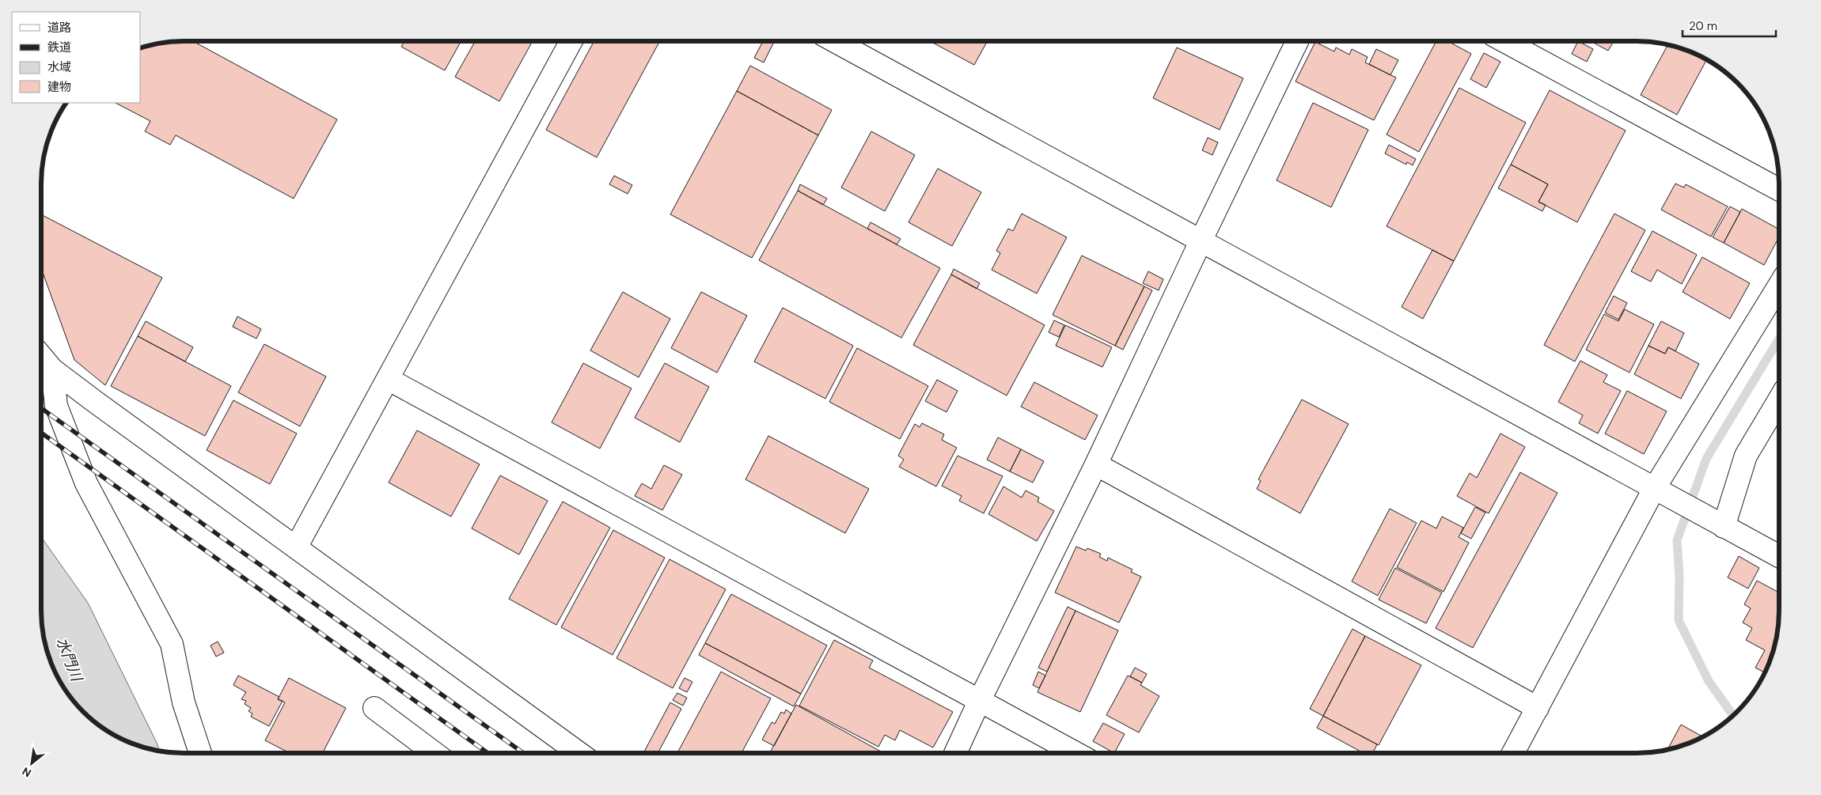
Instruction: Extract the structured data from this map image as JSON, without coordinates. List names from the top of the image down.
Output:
{
  "water": ["水門川"],
  "legend": [
    "道路",
    "鉄道",
    "水域",
    "建物"
  ],
  "scale_bar": "20 m",
  "north": "bottom left"
}
